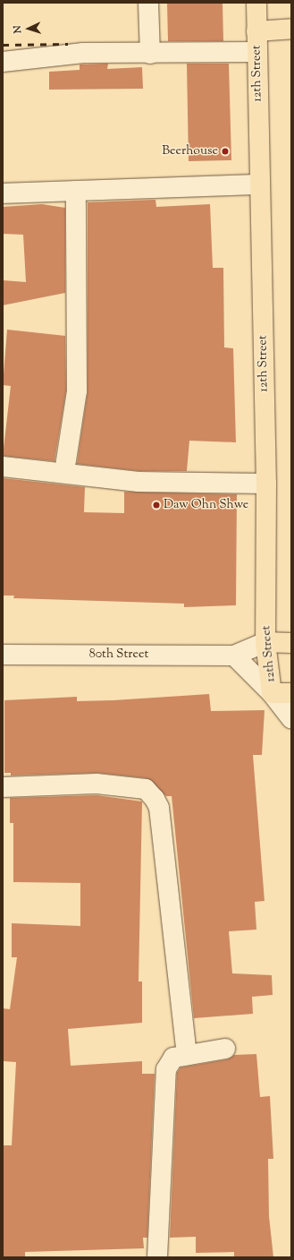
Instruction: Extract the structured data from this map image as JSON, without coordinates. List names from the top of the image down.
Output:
{
  "streets": {
    "main road": ["12th Street"],
    "street": ["80th Street"]
  },
  "places": ["Beerhouse", "Daw Ohn Shwe"],
  "north": "left"
}
